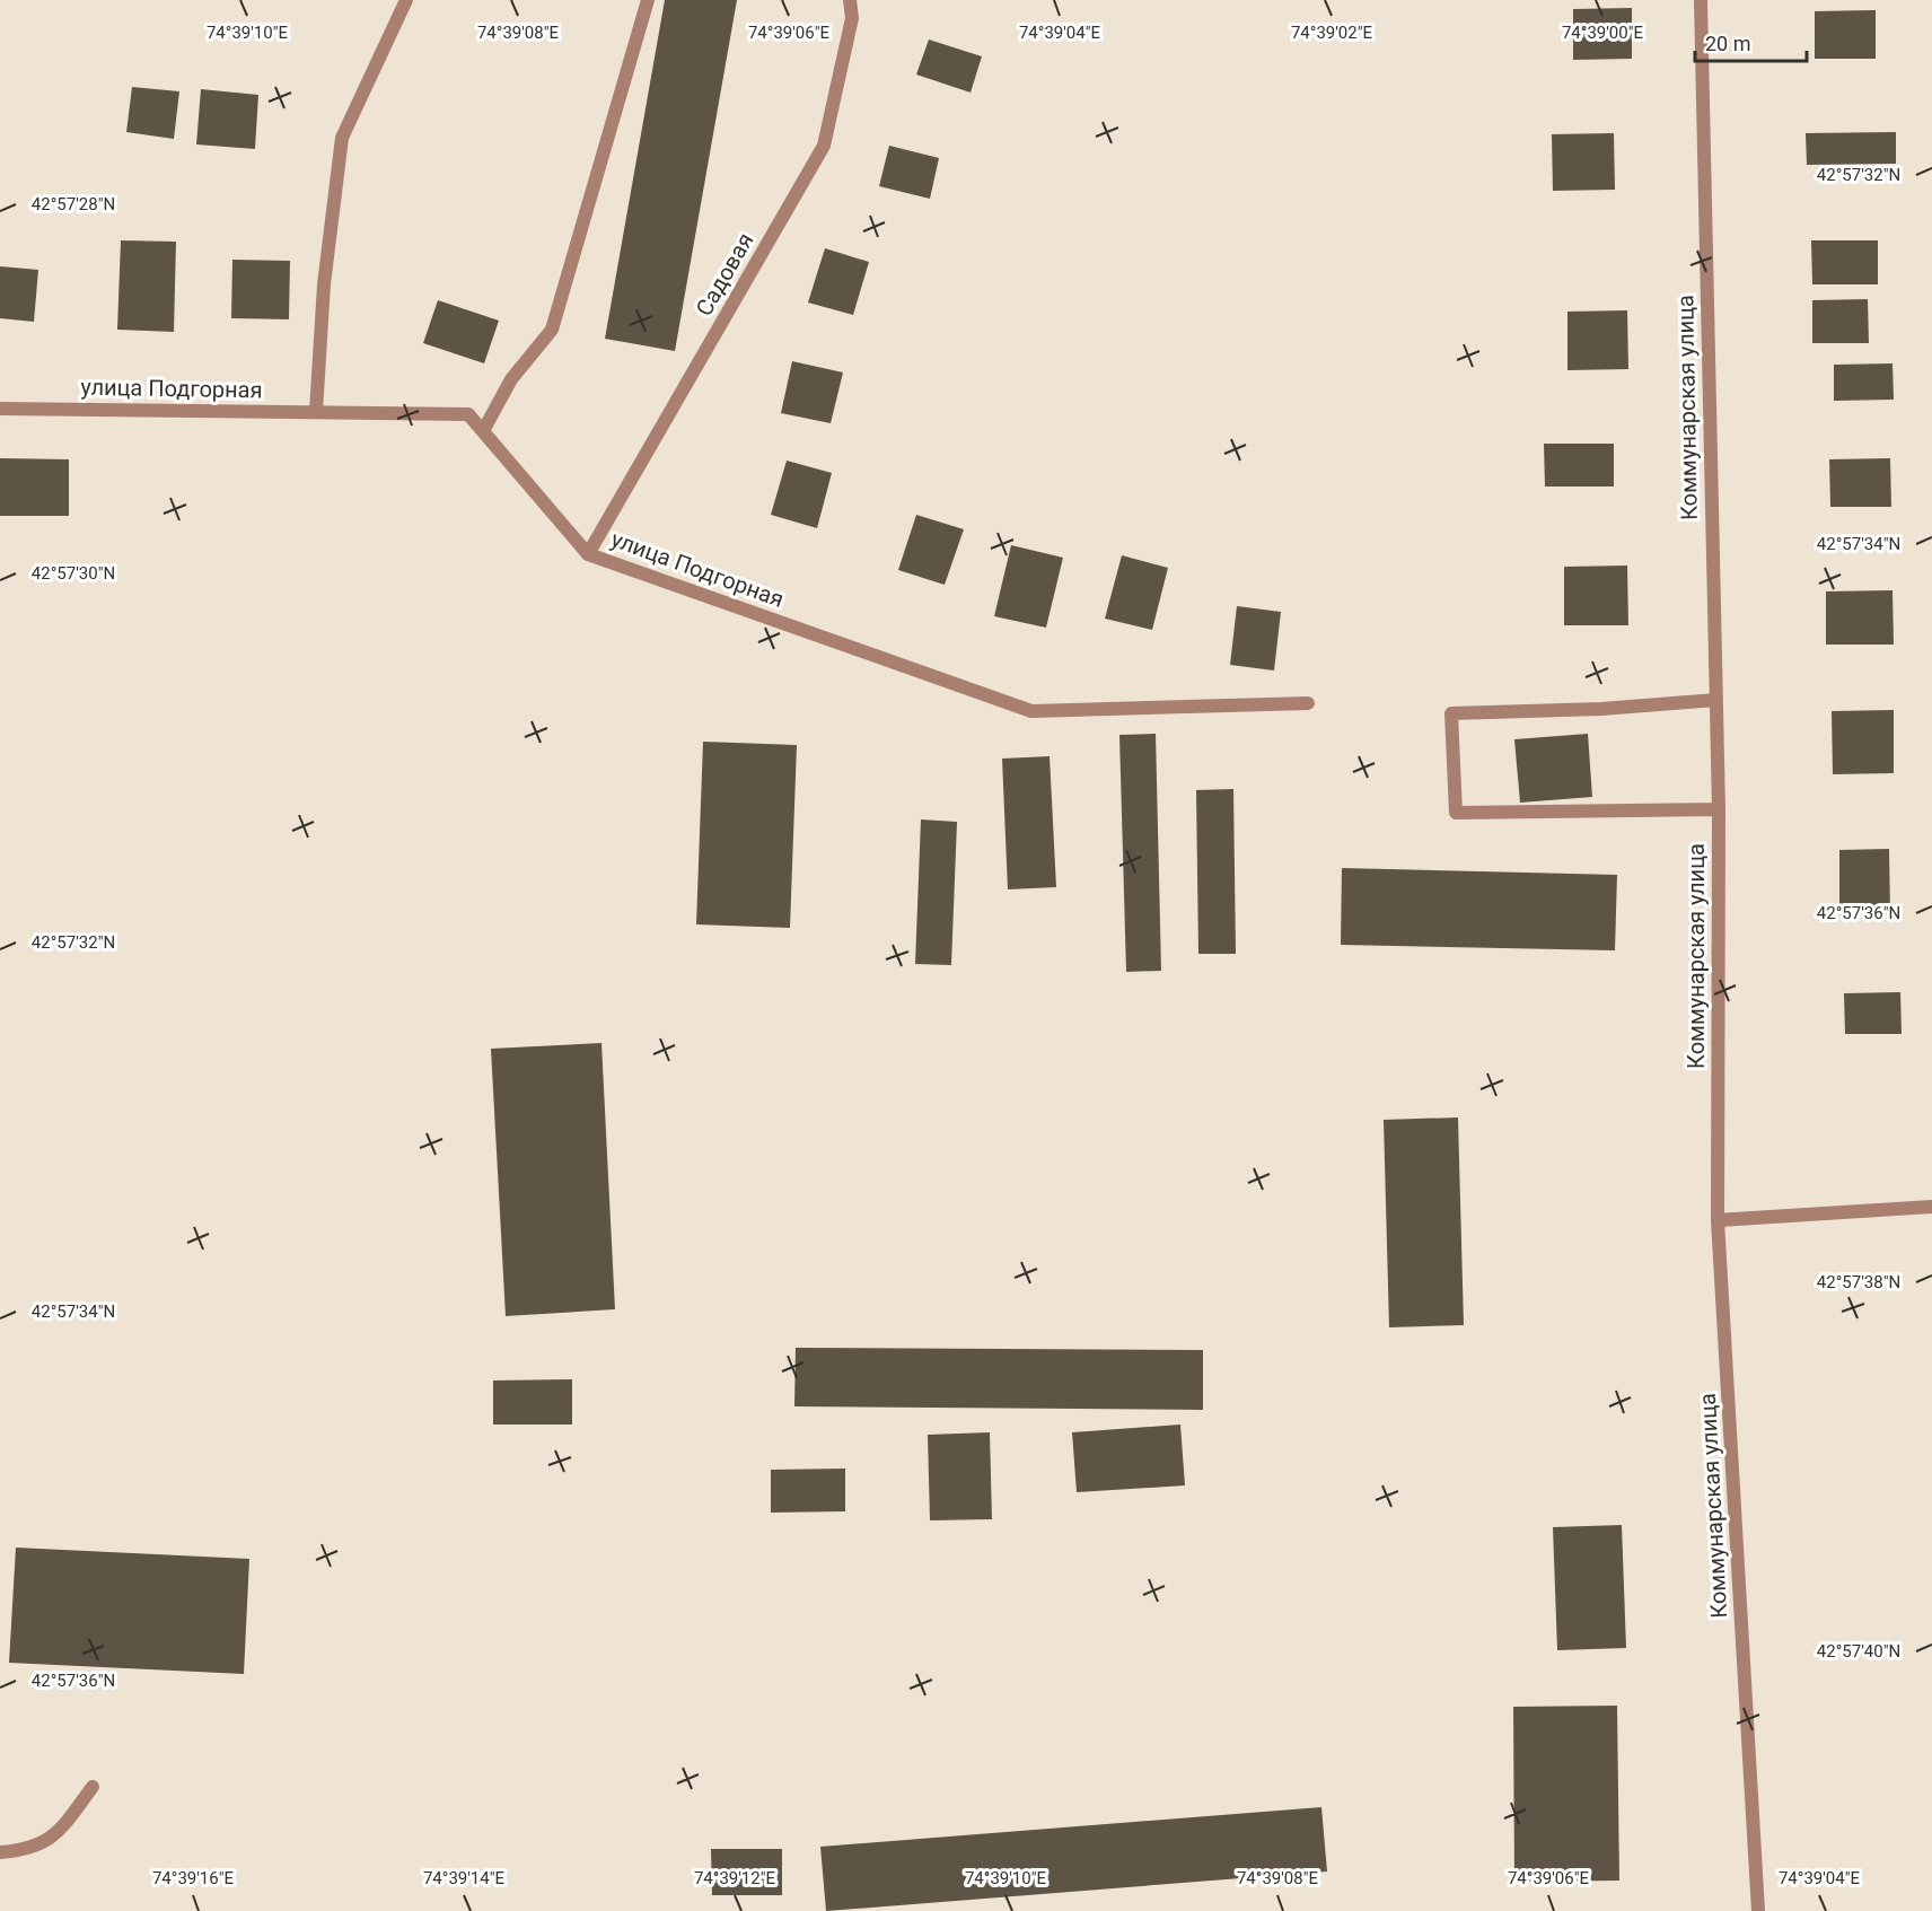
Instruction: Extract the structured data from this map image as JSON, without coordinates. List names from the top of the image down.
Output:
{
  "streets": {
    "street": ["Садовая", "улица Подгорная", "Коммунарская улица"]
  },
  "crossings": [
    ["Садовая", "улица Подгорная"]
  ],
  "scale_bar": "20 m",
  "coordinates": [
    "74°39'10\"E",
    "74°39'08\"E",
    "74°39'06\"E",
    "74°39'04\"E",
    "74°39'02\"E",
    "74°39'00\"E",
    "42°57'32\"N",
    "42°57'28\"N",
    "42°57'34\"N",
    "42°57'30\"N",
    "42°57'36\"N",
    "42°57'38\"N",
    "42°57'40\"N",
    "74°39'16\"E",
    "74°39'14\"E",
    "74°39'12\"E"
  ]
}
